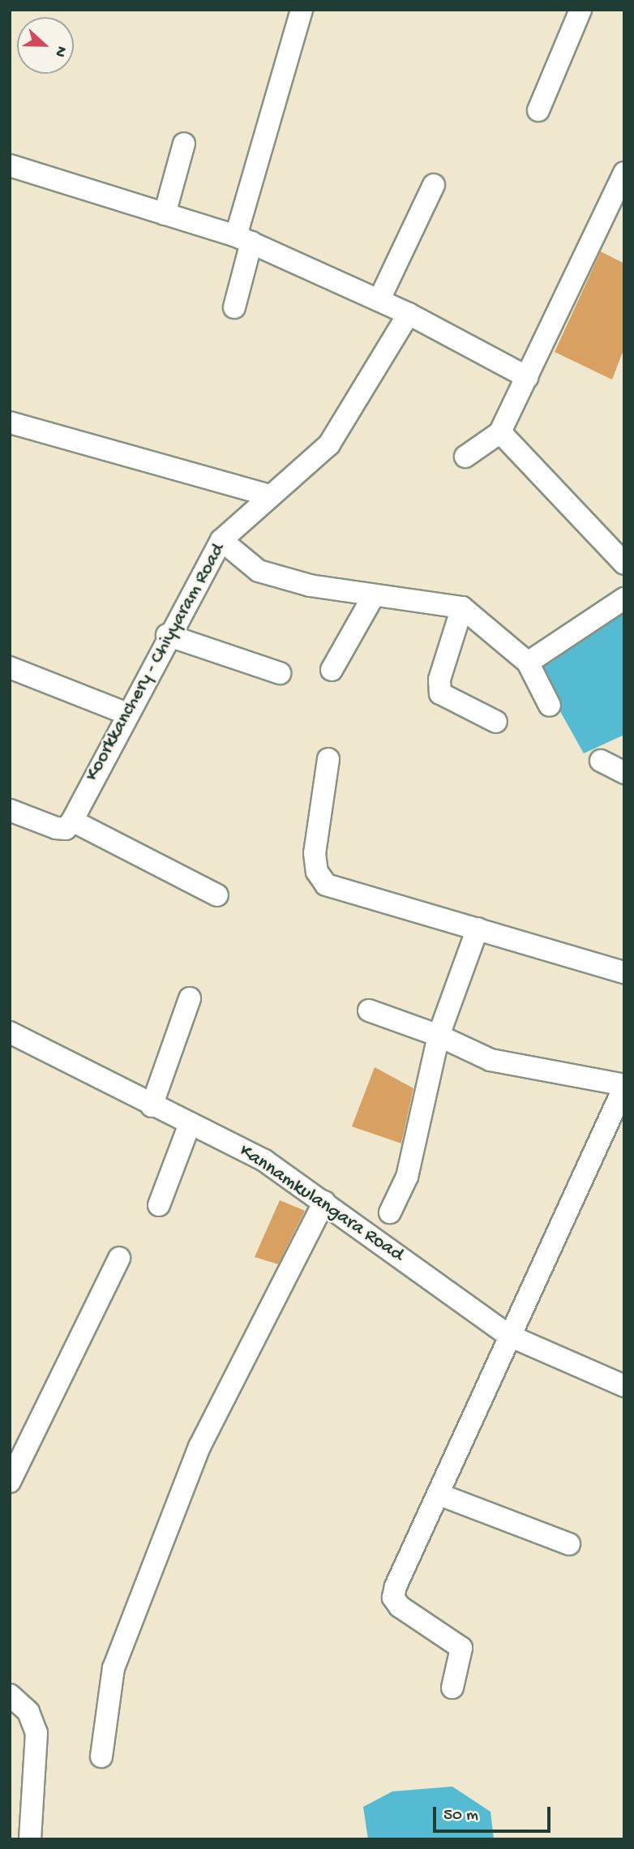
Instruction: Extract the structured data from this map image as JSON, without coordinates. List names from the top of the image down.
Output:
{
  "streets": {
    "street": ["Koorkkanchery - Chiyyaram Road", "Kannamkulangara Road"]
  },
  "scale_bar": "50 m",
  "north": "right"
}
